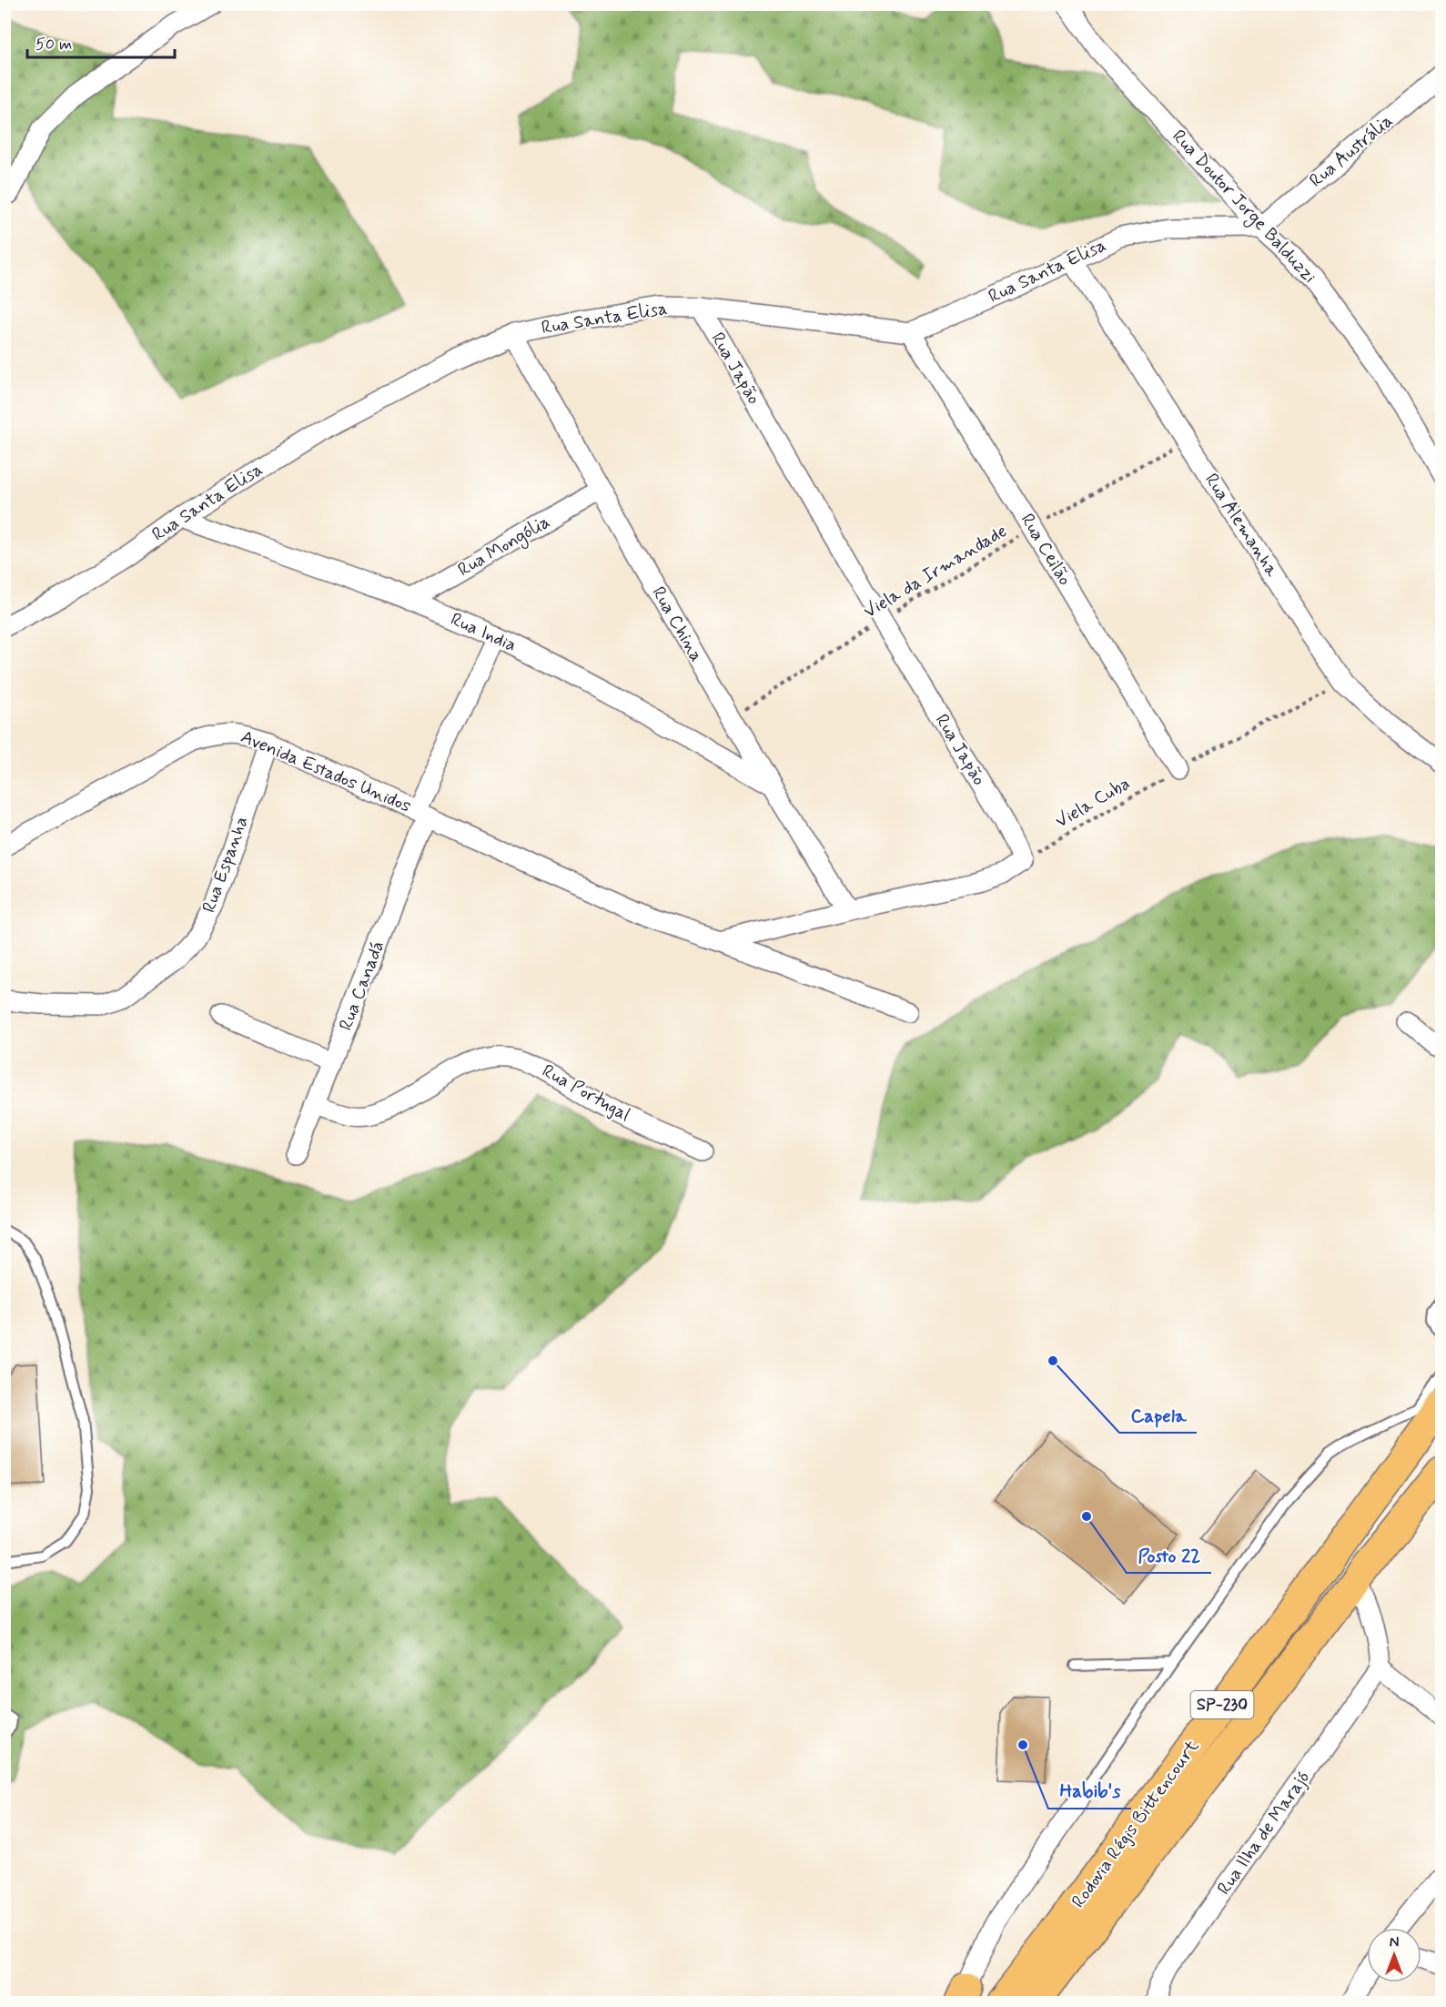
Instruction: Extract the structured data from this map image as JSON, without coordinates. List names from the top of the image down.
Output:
{
  "streets": {
    "highway": ["SP-230", "Rodovia Régis Bittencourt"],
    "street": [
      "Rua Austrália",
      "Rua Doutor Jorge Balduzzi",
      "Rua Santa Elisa",
      "Rua Japão",
      "Rua Alemanha",
      "Rua Mongólia",
      "Rua Ceilão",
      "Rua China",
      "Rua India",
      "Avenida Estados Unidos",
      "Rua Espanha",
      "Rua Canadá",
      "Rua Portugal",
      "Rua Ilha de Marajó"
    ],
    "path": ["Viela da Irmandade", "Viela Cuba"]
  },
  "crossings": [
    ["Rua Austrália", "Rua Doutor Jorge Balduzzi"],
    ["Rua Austrália", "Rua Santa Elisa"],
    ["Rua Doutor Jorge Balduzzi", "Rua Santa Elisa"],
    ["Rua Santa Elisa", "Rua Japão"],
    ["Rua Santa Elisa", "Rua Alemanha"],
    ["Rua Santa Elisa", "Rua Ceilão"],
    ["Rua Santa Elisa", "Rua China"],
    ["Rua Santa Elisa", "Rua India"],
    ["Rua Japão", "Viela da Irmandade"],
    ["Rua Japão", "Viela Cuba"],
    ["Rua Alemanha", "Viela da Irmandade"],
    ["Rua Alemanha", "Viela Cuba"],
    ["Rua Mongólia", "Rua China"],
    ["Rua Mongólia", "Rua India"],
    ["Rua Ceilão", "Viela da Irmandade"],
    ["Rua Ceilão", "Viela Cuba"],
    ["Viela da Irmandade", "Rua China"],
    ["Rua China", "Rua India"],
    ["Rua India", "Rua Canadá"],
    ["Avenida Estados Unidos", "Rua Espanha"],
    ["Avenida Estados Unidos", "Rua Canadá"],
    ["Rua Canadá", "Rua Portugal"]
  ],
  "places": ["Capela", "Posto 22", "Habib's"],
  "scale_bar": "50 m",
  "north": "top"
}
